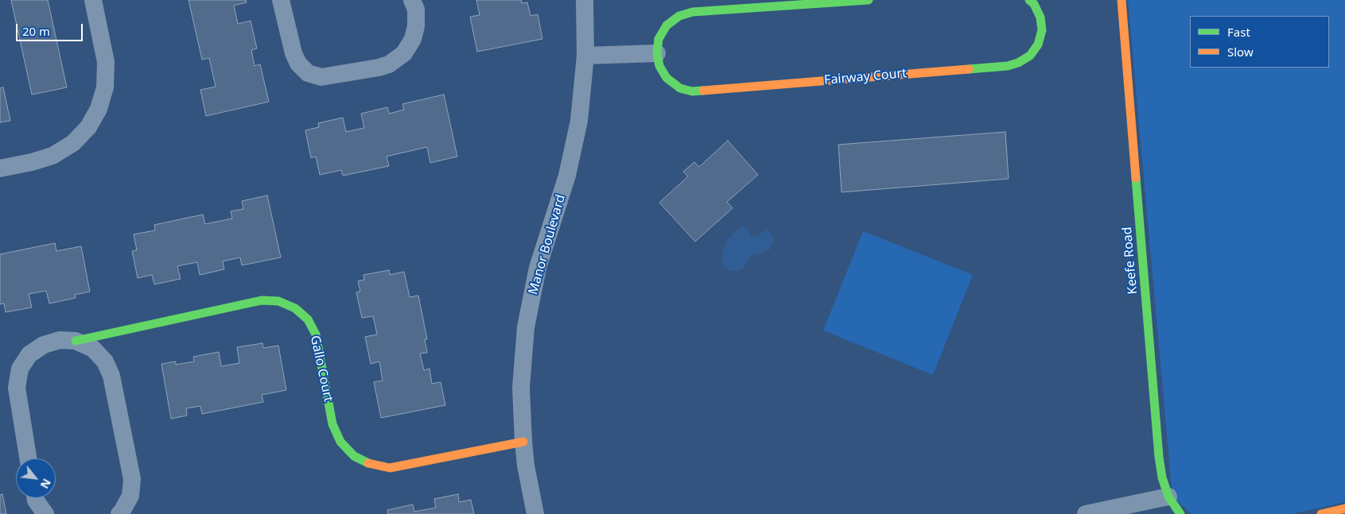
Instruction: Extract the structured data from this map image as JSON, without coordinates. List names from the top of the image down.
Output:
{
  "streets": {
    "street": [
      "Fairway Court",
      "Manor Boulevard",
      "Keefe Road",
      "Gallo Court"
    ]
  },
  "crossings": [
    ["Manor Boulevard", "Gallo Court"]
  ],
  "legend": ["Fast", "Slow"],
  "scale_bar": "20 m",
  "north": "bottom right"
}
